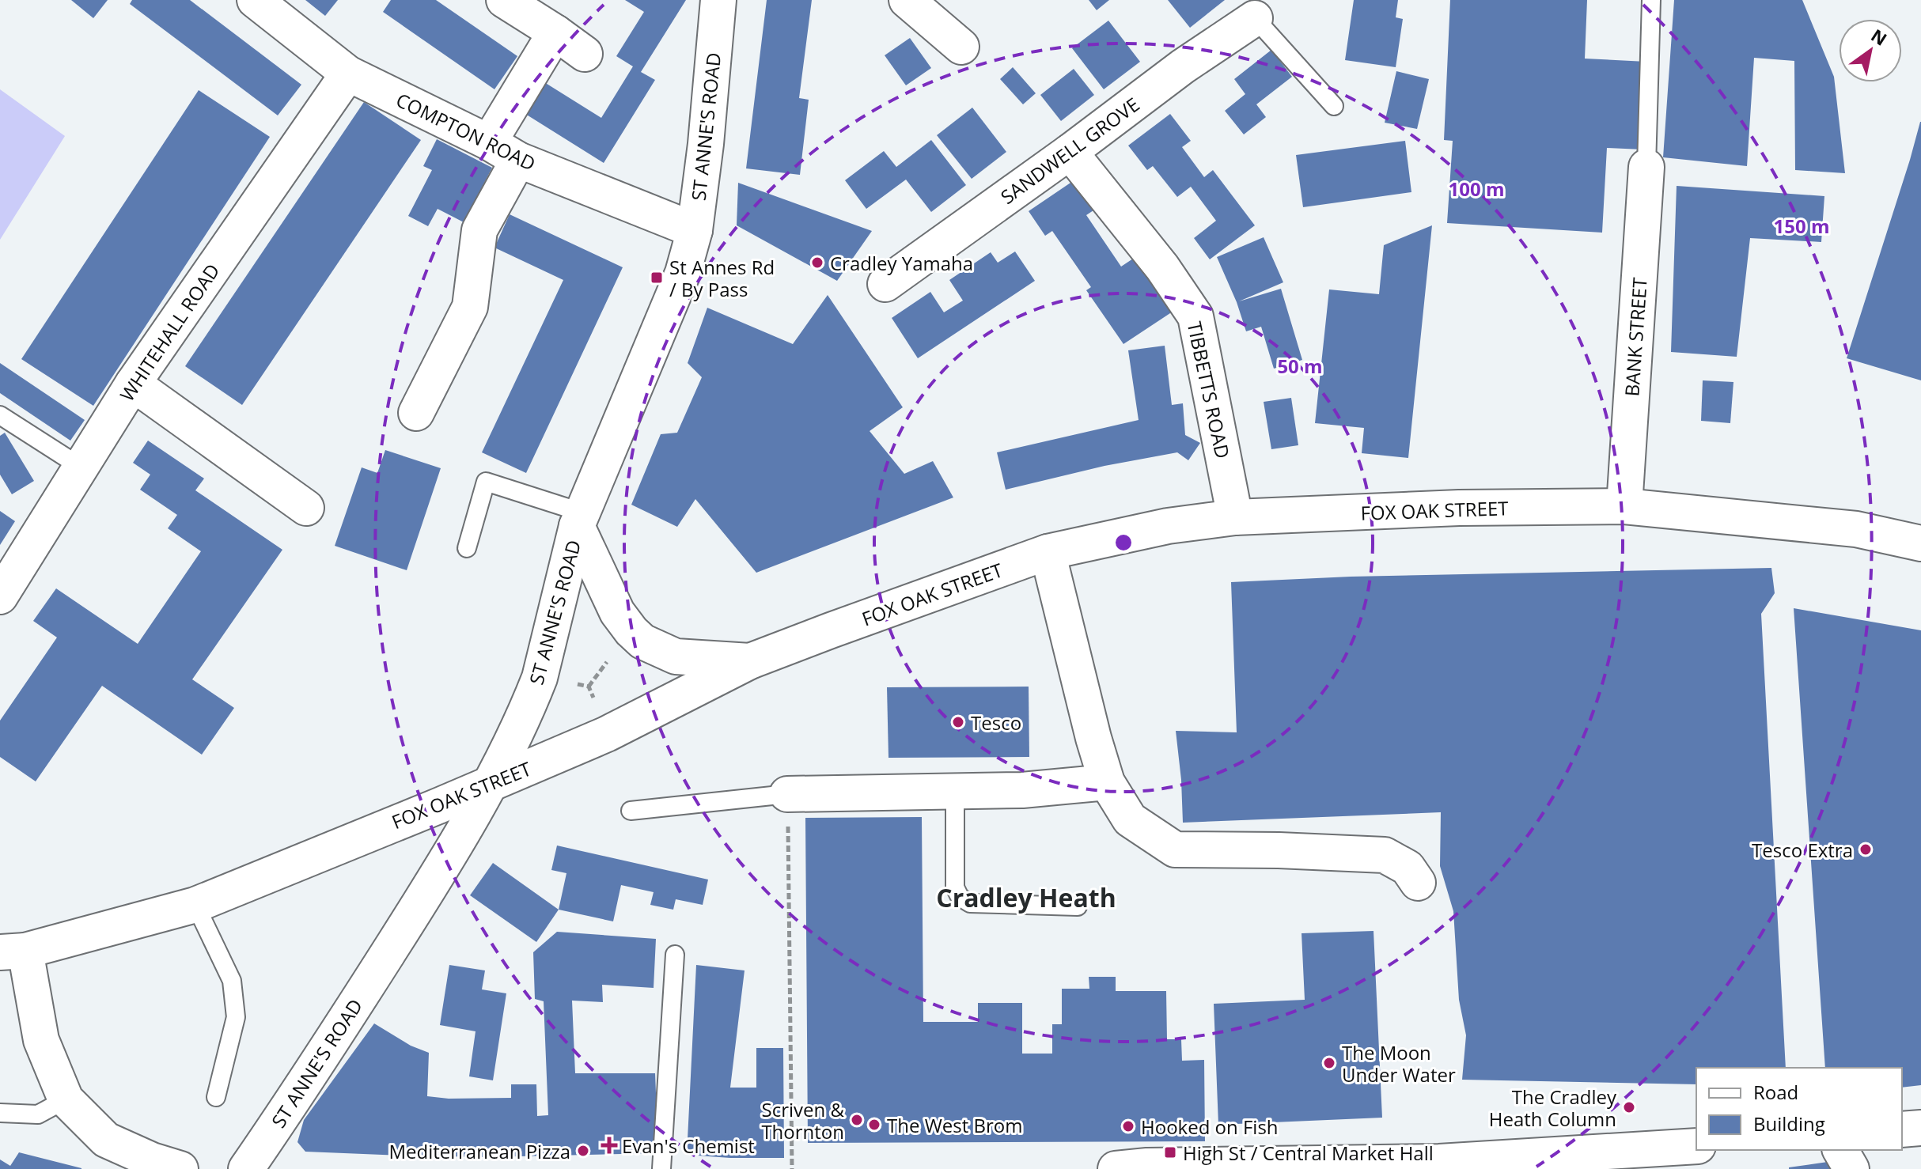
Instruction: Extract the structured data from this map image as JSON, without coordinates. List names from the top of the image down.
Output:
{
  "streets": {
    "street": [
      "ST ANNE'S ROAD",
      "COMPTON ROAD",
      "SANDWELL GROVE",
      "WHITEHALL ROAD",
      "BANK STREET",
      "TIBBETTS ROAD",
      "FOX OAK STREET"
    ]
  },
  "crossings": [
    ["ST ANNE'S ROAD", "COMPTON ROAD"],
    ["ST ANNE'S ROAD", "FOX OAK STREET"],
    ["COMPTON ROAD", "WHITEHALL ROAD"],
    ["SANDWELL GROVE", "TIBBETTS ROAD"],
    ["BANK STREET", "FOX OAK STREET"],
    ["TIBBETTS ROAD", "FOX OAK STREET"]
  ],
  "districts": ["Cradley Heath"],
  "places": {
    "other": [
      "Cradley Yamaha",
      "Tesco",
      "Tesco Extra",
      "The Moon Under Water",
      "The Cradley Heath Column",
      "Scriven & Thornton",
      "The West Brom",
      "Hooked on Fish",
      "Mediterranean Pizza"
    ],
    "transit": ["St Annes Rd / By Pass", "High St / Central Market Hall"],
    "health": ["Evan's Chemist"]
  },
  "legend": ["Road", "Building"],
  "north": "top right",
  "rings": ["100 m", "150 m", "50 m"]
}
